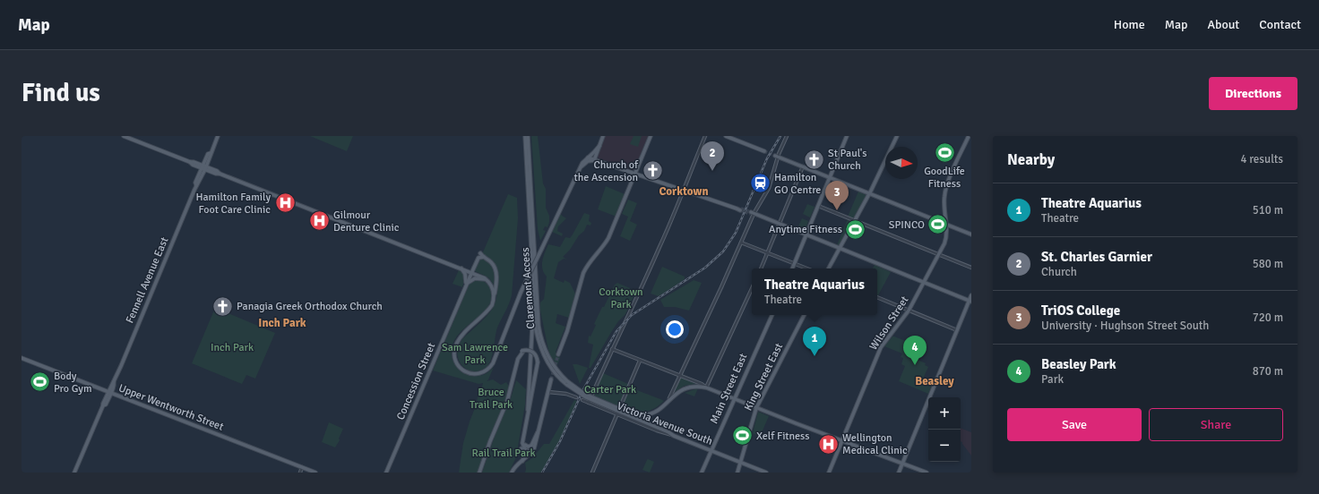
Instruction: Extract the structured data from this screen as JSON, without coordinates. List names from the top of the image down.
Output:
{
  "streets": {
    "main road": [
      "Fennell Avenue East",
      "Claremont Access",
      "Wilson Street",
      "King Street East",
      "Concession Street",
      "Main Street East",
      "Upper Wentworth Street",
      "Victoria Avenue South"
    ]
  },
  "crossings": [
    ["Fennell Avenue East", "Upper Wentworth Street"],
    ["Claremont Access", "Wilson Street"],
    ["Claremont Access", "King Street East"],
    ["Claremont Access", "Main Street East"],
    ["Claremont Access", "Victoria Avenue South"],
    ["King Street East", "Victoria Avenue South"],
    ["Main Street East", "Victoria Avenue South"]
  ],
  "districts": ["Corktown", "Inch Park", "Beasley"],
  "parks": [
    "Corktown Park",
    "Inch Park",
    "Sam Lawrence Park",
    "Carter Park",
    "Bruce Trail Park",
    "Rail Trail Park"
  ],
  "places": {
    "sports": [
      "GoodLife Fitness",
      "SPINCO",
      "Anytime Fitness",
      "Body Pro Gym",
      "Xelf Fitness"
    ],
    "church": ["St Paul's Church", "Church of the Ascension", "Panagia Greek Orthodox Church"],
    "station": ["Hamilton GO Centre"],
    "hospital": ["Hamilton Family Foot Care Clinic", "Gilmour Denture Clinic", "Wellington Medical Clinic"]
  },
  "north": "right",
  "page": {
    "header": "Map",
    "nav": [
      "Home",
      "Map",
      "About",
      "Contact"
    ],
    "buttons": [
      "Directions",
      ["Save", "Share"]
    ],
    "title": "Find us",
    "heading": ["Nearby", "4 results"],
    "pins": [
      "2",
      "3",
      "1",
      "4"
    ],
    "list": [
      {
        "mark": "1",
        "name": "Theatre Aquarius",
        "note": "Theatre",
        "value": "510 m"
      },
      {
        "mark": "2",
        "name": "St. Charles Garnier",
        "note": "Church",
        "value": "580 m"
      },
      {
        "mark": "3",
        "name": "TriOS College",
        "note": "University · Hughson Street South",
        "value": "720 m"
      },
      {
        "mark": "4",
        "name": "Beasley Park",
        "note": "Park",
        "value": "870 m"
      }
    ],
    "popup": ["Theatre Aquarius", "Theatre"],
    "map_buttons": ["+", "−"]
  }
}
